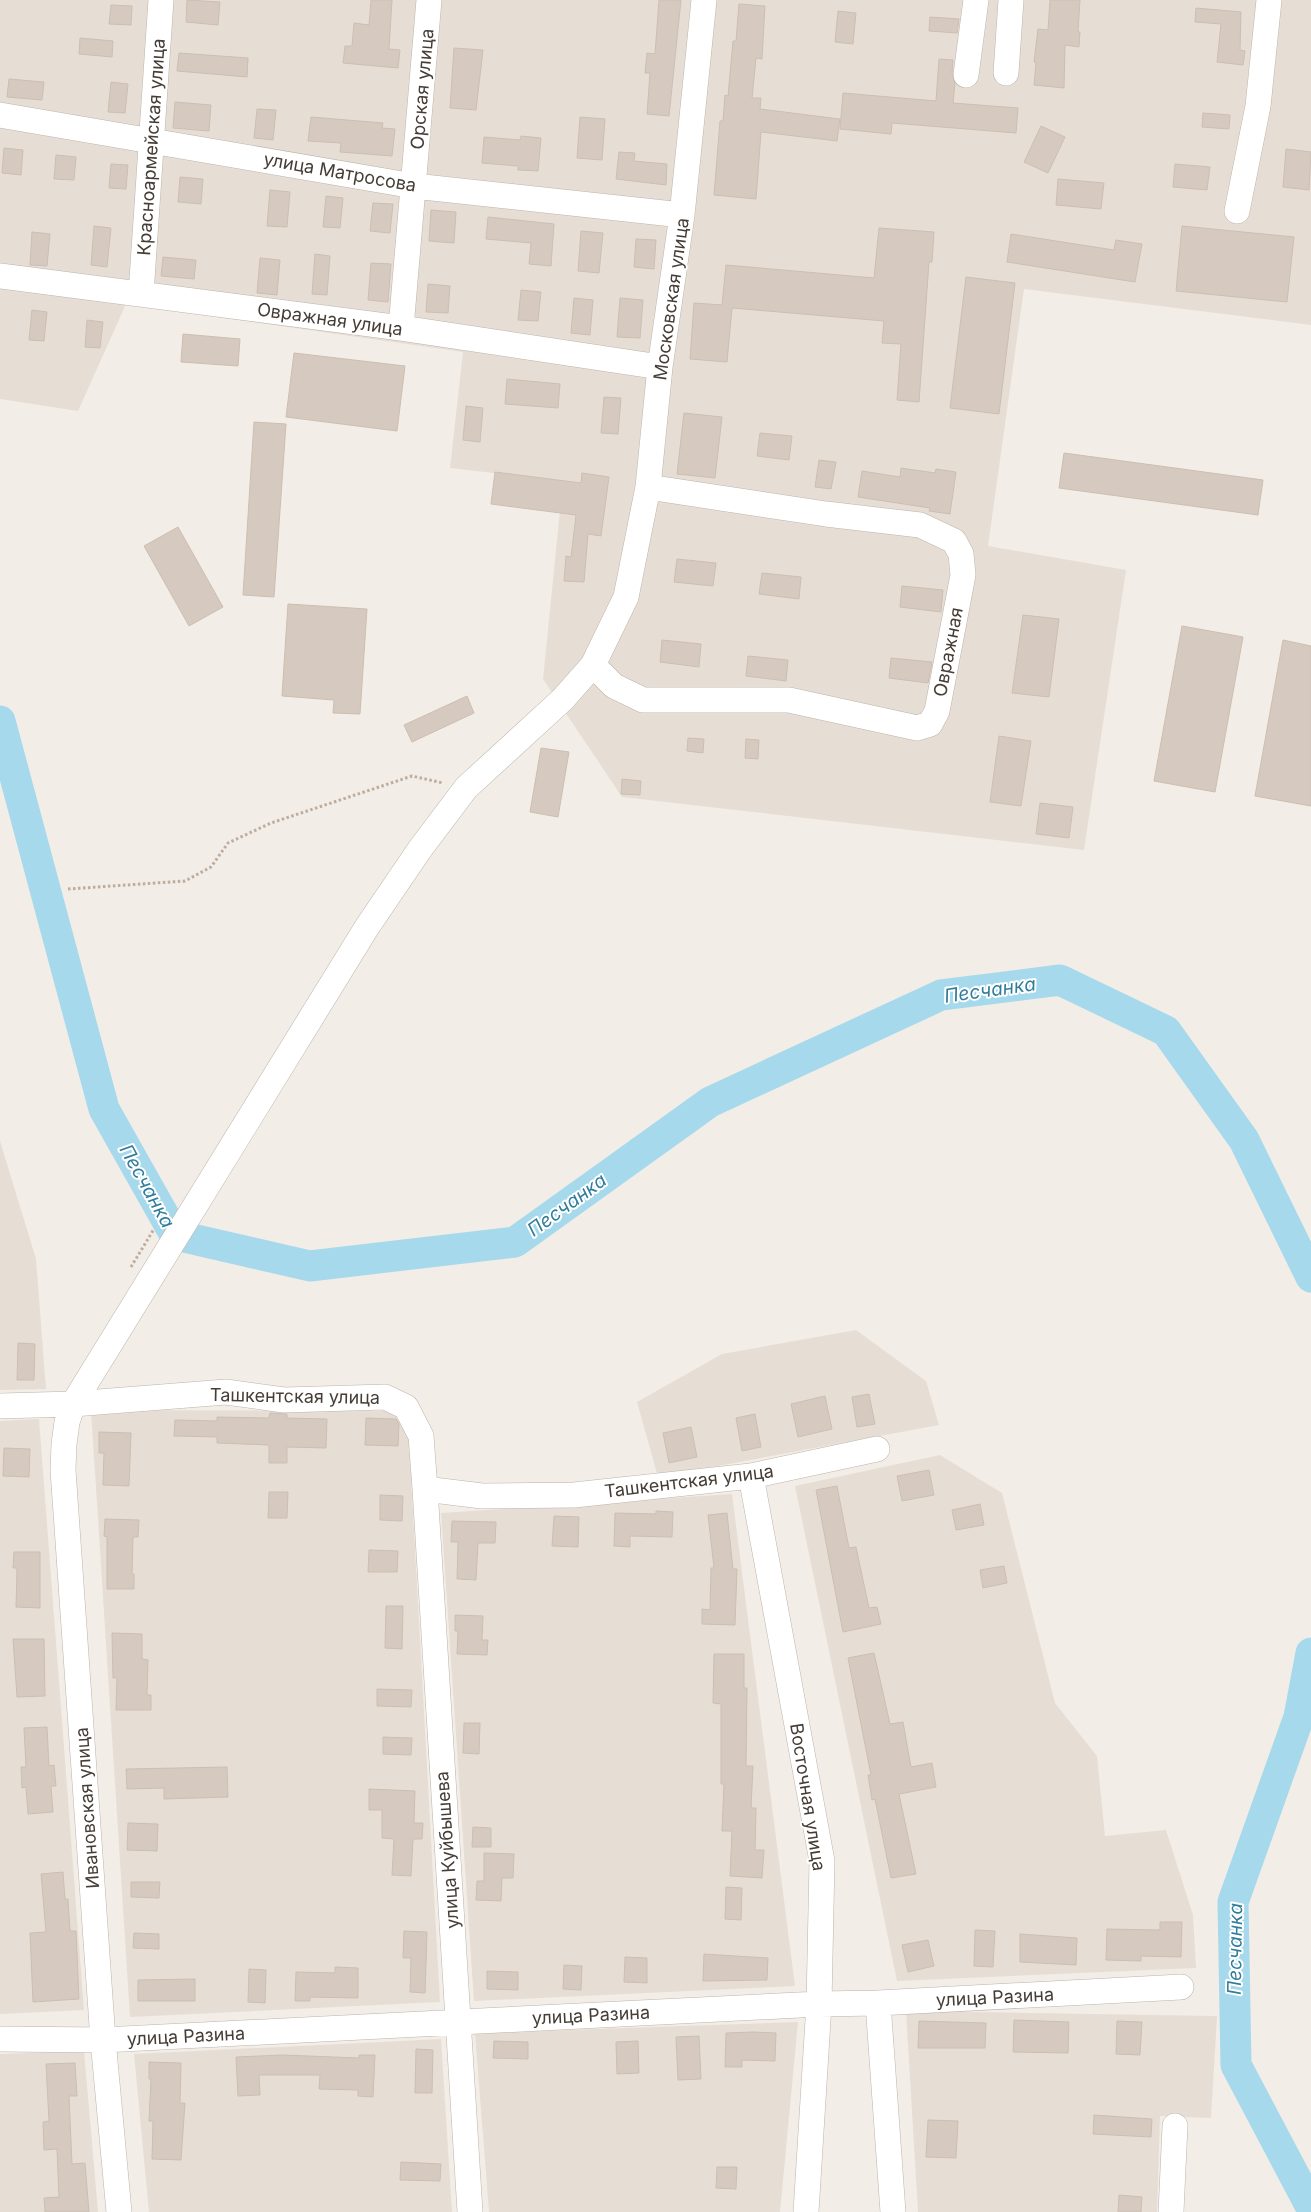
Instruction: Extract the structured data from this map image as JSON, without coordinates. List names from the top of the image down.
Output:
{
  "streets": {
    "street": [
      "Орская улица",
      "Красноармейская улица",
      "улица Матросова",
      "Московская улица",
      "Овражная улица",
      "Овражная",
      "Ташкентская улица",
      "Восточная улица",
      "Ивановская улица",
      "улица Куйбышева",
      "улица Разина"
    ]
  },
  "crossings": [
    ["Орская улица", "улица Матросова"],
    ["Орская улица", "Овражная улица"],
    ["Красноармейская улица", "улица Матросова"],
    ["Красноармейская улица", "Овражная улица"],
    ["улица Матросова", "Московская улица"],
    ["Московская улица", "Овражная улица"],
    ["Московская улица", "Овражная"],
    ["Московская улица", "Ивановская улица"],
    ["Ташкентская улица", "Восточная улица"],
    ["Ташкентская улица", "Ивановская улица"],
    ["Ташкентская улица", "улица Куйбышева"],
    ["Восточная улица", "улица Разина"],
    ["Ивановская улица", "улица Разина"],
    ["улица Куйбышева", "улица Разина"]
  ],
  "water": ["Песчанка"]
}
